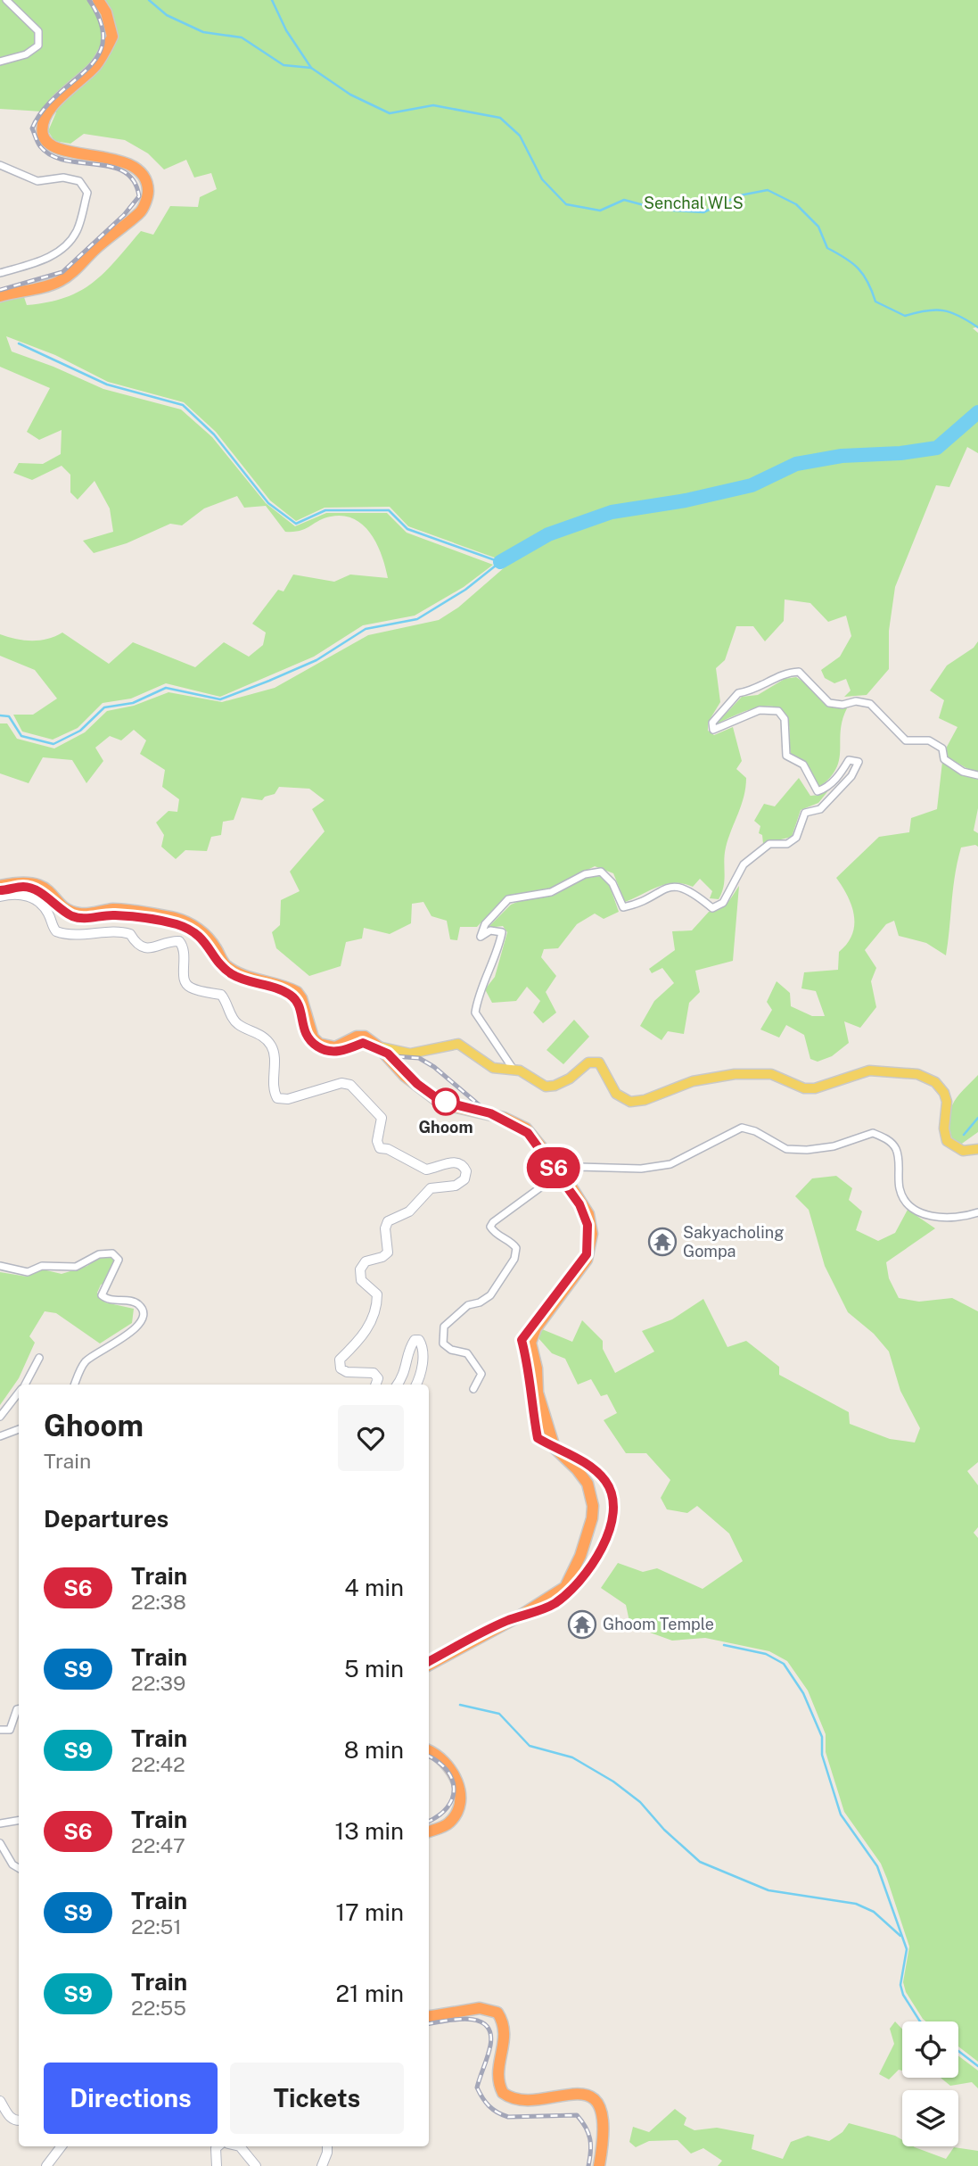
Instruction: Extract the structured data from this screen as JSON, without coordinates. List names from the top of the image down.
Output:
{
  "parks": ["Senchal WLS"],
  "places": {
    "other": ["Ghoom"],
    "temple": ["Sakyacholing Gompa", "Ghoom Temple"]
  },
  "page": {
    "on_map": "S6",
    "heading": [
      ["Ghoom", "Train"],
      "Departures"
    ],
    "list": [
      {
        "mark": "S6",
        "name": "Train",
        "note": "22:38",
        "value": "4 min"
      },
      {
        "mark": "S9",
        "name": "Train",
        "note": "22:39",
        "value": "5 min"
      },
      {
        "mark": "S9",
        "name": "Train",
        "note": "22:42",
        "value": "8 min"
      },
      {
        "mark": "S6",
        "name": "Train",
        "note": "22:47",
        "value": "13 min"
      },
      {
        "mark": "S9",
        "name": "Train",
        "note": "22:51",
        "value": "17 min"
      },
      {
        "mark": "S9",
        "name": "Train",
        "note": "22:55",
        "value": "21 min"
      }
    ],
    "buttons": ["Directions", "Tickets"]
  }
}
